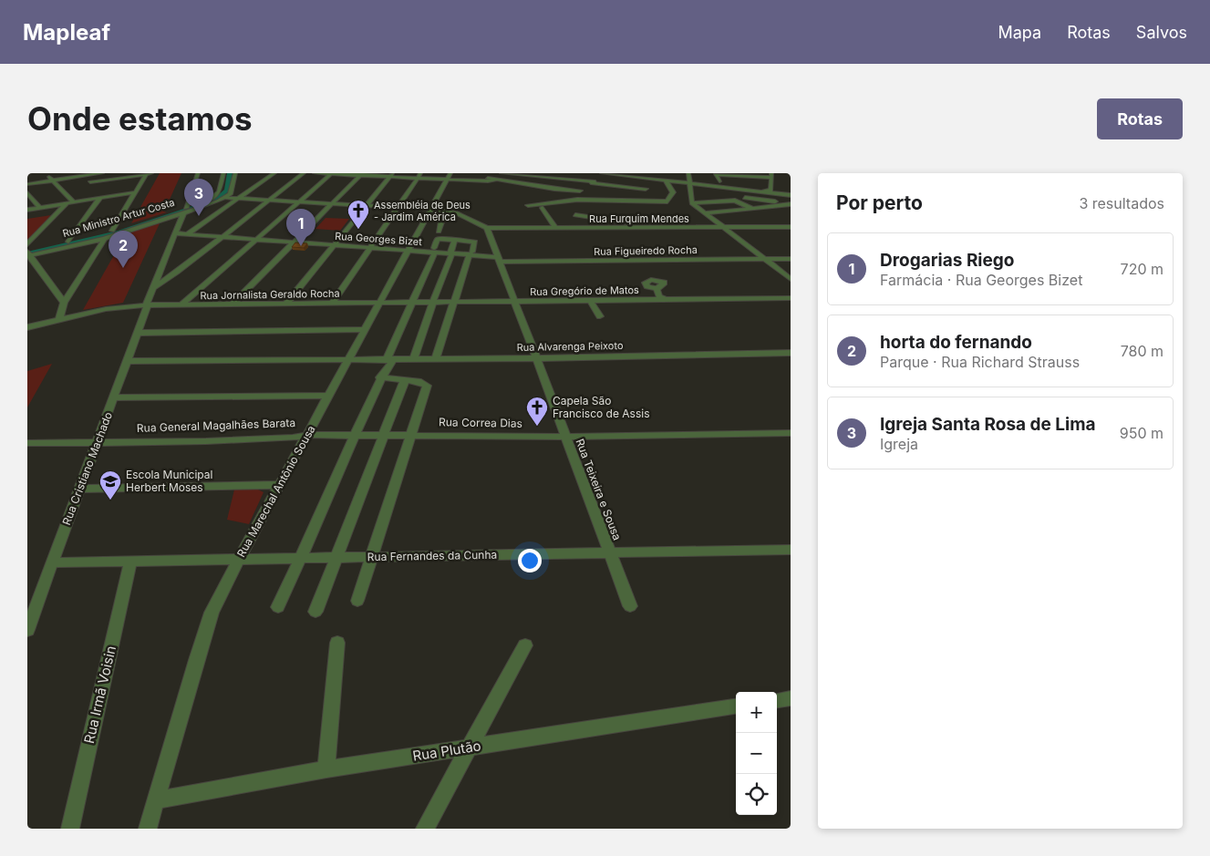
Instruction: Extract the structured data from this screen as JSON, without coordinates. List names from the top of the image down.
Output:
{
  "streets": {
    "street": [
      "Rua Ministro Artur Costa",
      "Rua Furquim Mendes",
      "Rua Georges Bizet",
      "Rua Figueiredo Rocha",
      "Rua Gregório de Matos",
      "Rua Jornalista Geraldo Rocha",
      "Rua Alvarenga Peixoto",
      "Rua Correa Dias",
      "Rua General Magalhães Barata",
      "Rua Cristiano Machado",
      "Rua Teixeira e Sousa",
      "Rua Marechal Antônio Sousa",
      "Rua Fernandes da Cunha",
      "Rua Irmã Voisin",
      "Rua Plutão"
    ]
  },
  "crossings": [
    ["Rua Ministro Artur Costa", "Rua Cristiano Machado"],
    ["Rua Furquim Mendes", "Rua Teixeira e Sousa"],
    ["Rua Georges Bizet", "Rua Figueiredo Rocha"],
    ["Rua Georges Bizet", "Rua Cristiano Machado"],
    ["Rua Georges Bizet", "Rua Teixeira e Sousa"],
    ["Rua Georges Bizet", "Rua Marechal Antônio Sousa"],
    ["Rua Figueiredo Rocha", "Rua Teixeira e Sousa"],
    ["Rua Gregório de Matos", "Rua Jornalista Geraldo Rocha"],
    ["Rua Gregório de Matos", "Rua Teixeira e Sousa"],
    ["Rua Gregório de Matos", "Rua Marechal Antônio Sousa"],
    ["Rua Jornalista Geraldo Rocha", "Rua Cristiano Machado"],
    ["Rua Jornalista Geraldo Rocha", "Rua Marechal Antônio Sousa"],
    ["Rua Alvarenga Peixoto", "Rua Cristiano Machado"],
    ["Rua Alvarenga Peixoto", "Rua Teixeira e Sousa"],
    ["Rua Alvarenga Peixoto", "Rua Marechal Antônio Sousa"],
    ["Rua Correa Dias", "Rua General Magalhães Barata"],
    ["Rua Correa Dias", "Rua Teixeira e Sousa"],
    ["Rua Correa Dias", "Rua Marechal Antônio Sousa"],
    ["Rua General Magalhães Barata", "Rua Cristiano Machado"],
    ["Rua General Magalhães Barata", "Rua Marechal Antônio Sousa"],
    ["Rua Cristiano Machado", "Rua Fernandes da Cunha"],
    ["Rua Teixeira e Sousa", "Rua Fernandes da Cunha"],
    ["Rua Marechal Antônio Sousa", "Rua Fernandes da Cunha"],
    ["Rua Marechal Antônio Sousa", "Rua Plutão"],
    ["Rua Fernandes da Cunha", "Rua Irmã Voisin"]
  ],
  "places": {
    "church": ["Assembléia de Deus - Jardim América", "Capela São Francisco de Assis"],
    "school or university": ["Escola Municipal Herbert Moses"]
  },
  "page": {
    "header": "Mapleaf",
    "nav": ["Mapa", "Rotas", "Salvos"],
    "buttons": "Rotas",
    "title": "Onde estamos",
    "heading": ["Por perto", "3 resultados"],
    "pins": ["3", "1", "2"],
    "list": [
      {
        "mark": "1",
        "name": "Drogarias Riego",
        "note": "Farmácia · Rua Georges Bizet",
        "value": "720 m"
      },
      {
        "mark": "2",
        "name": "horta do fernando",
        "note": "Parque · Rua Richard Strauss",
        "value": "780 m"
      },
      {
        "mark": "3",
        "name": "Igreja Santa Rosa de Lima",
        "note": "Igreja",
        "value": "950 m"
      }
    ],
    "map_buttons": ["+", "−"]
  }
}
